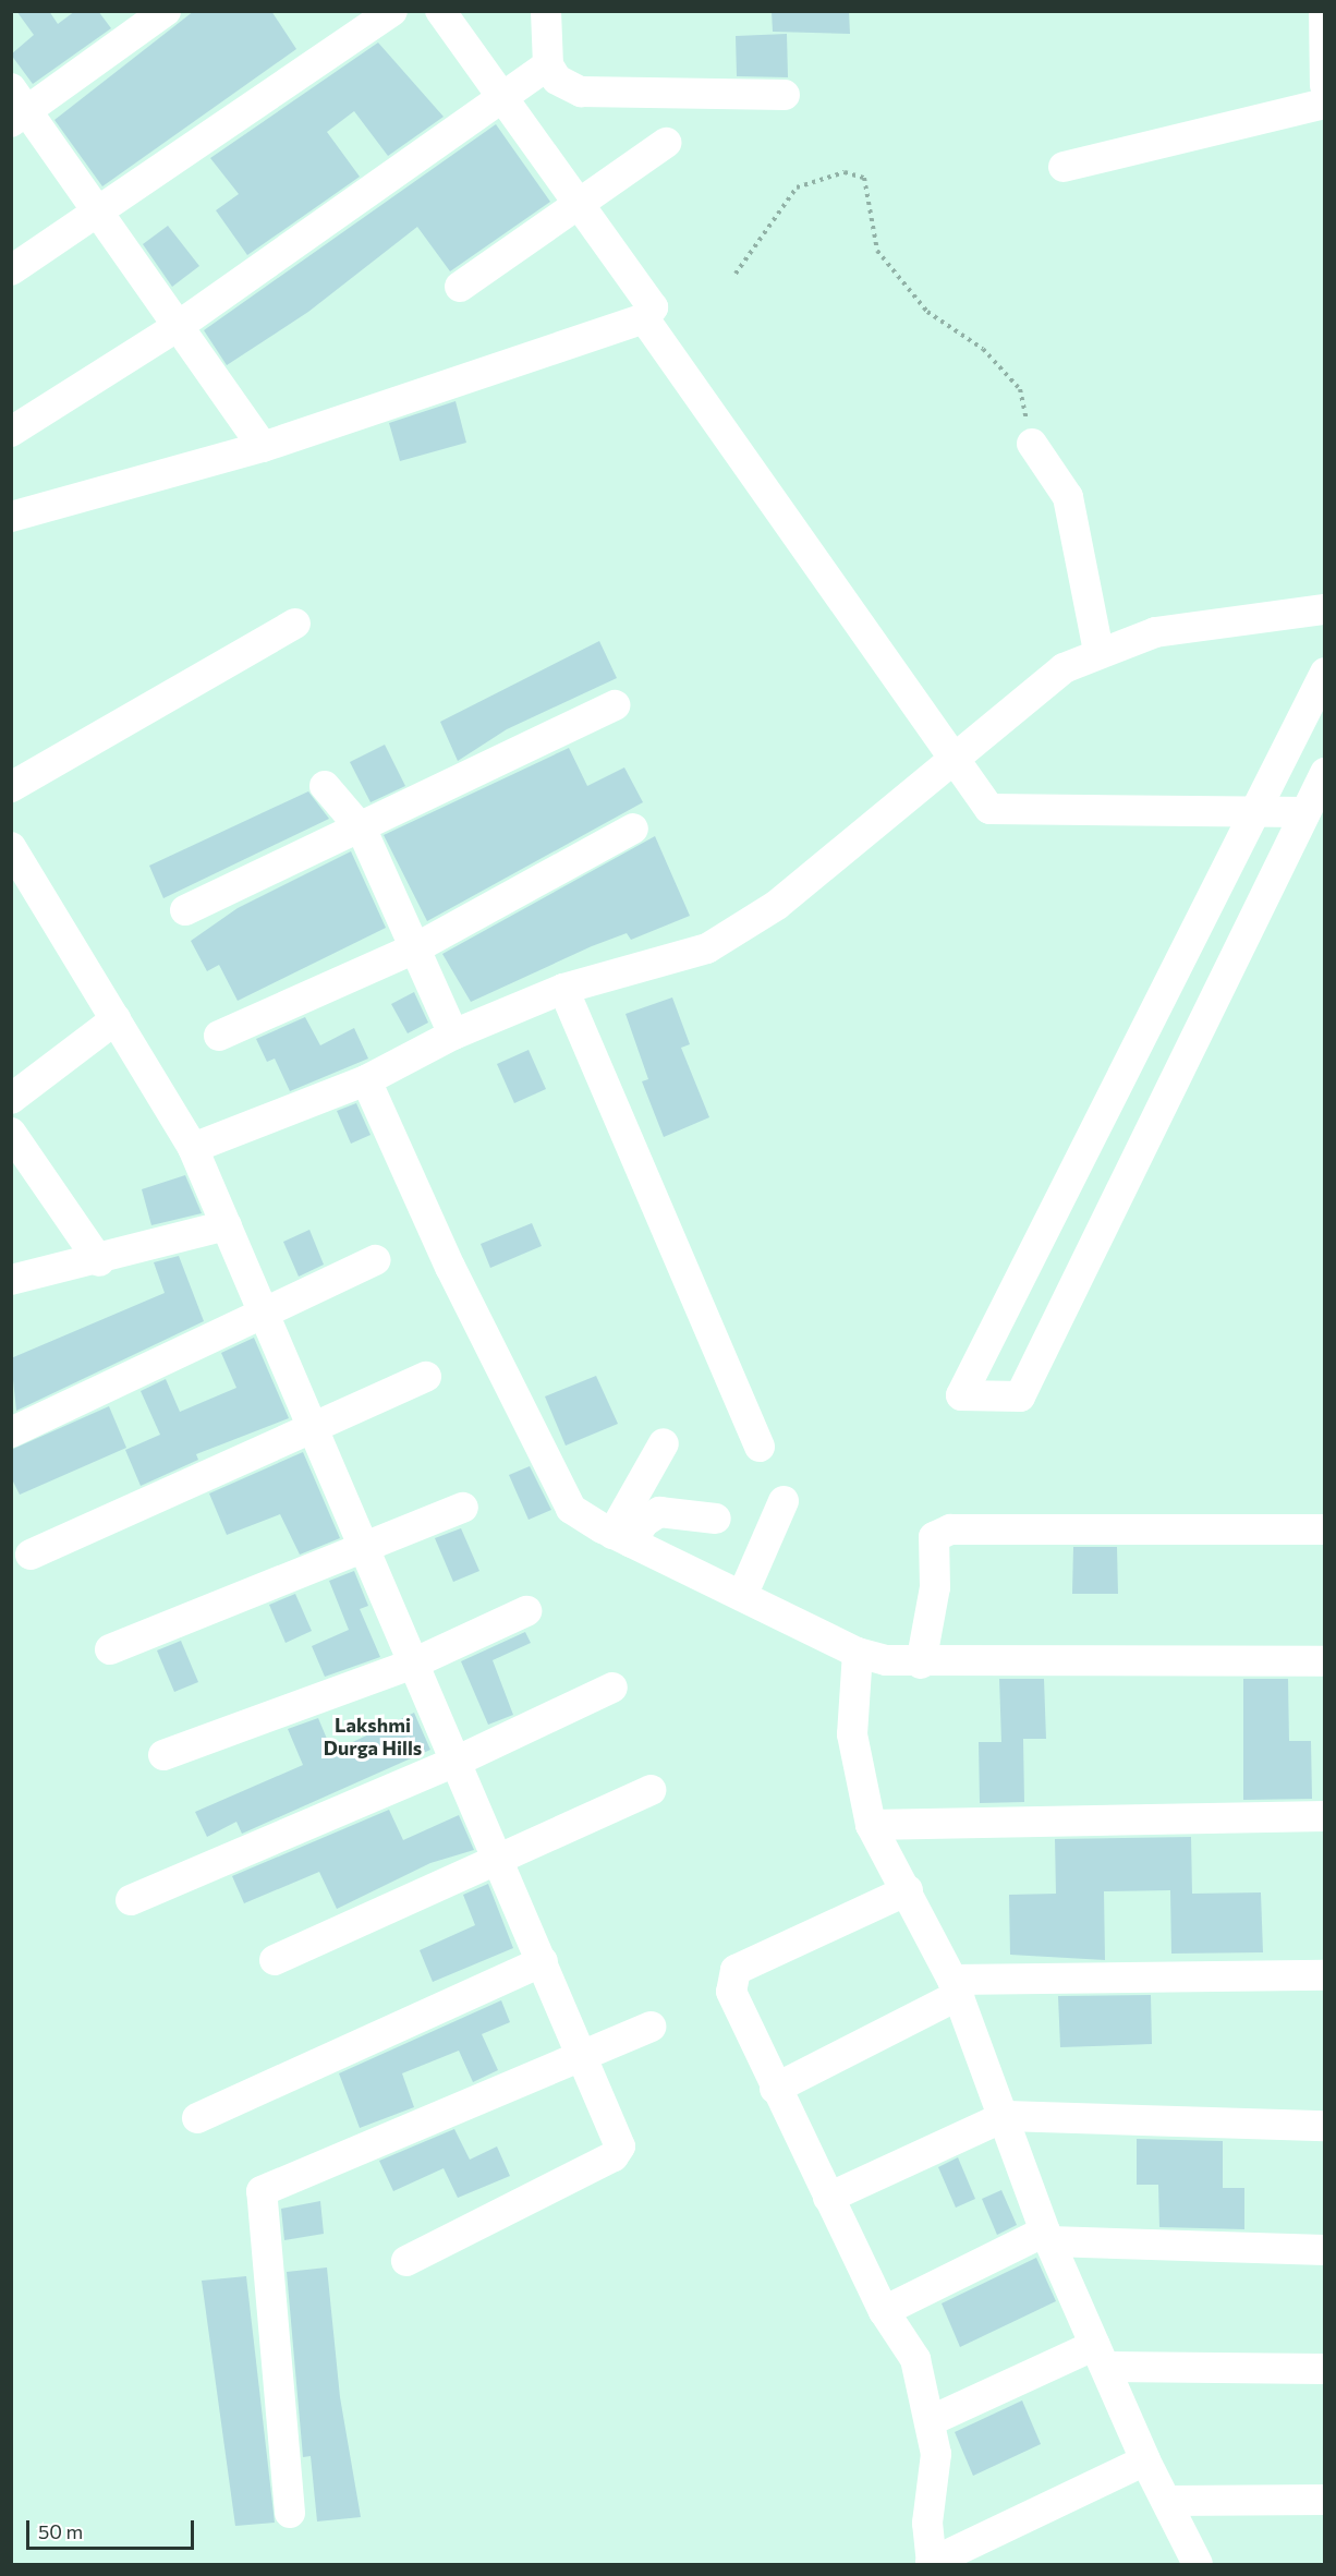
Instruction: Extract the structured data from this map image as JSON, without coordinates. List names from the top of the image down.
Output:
{
  "districts": ["Lakshmi Durga Hills"],
  "scale_bar": "50 m"
}
